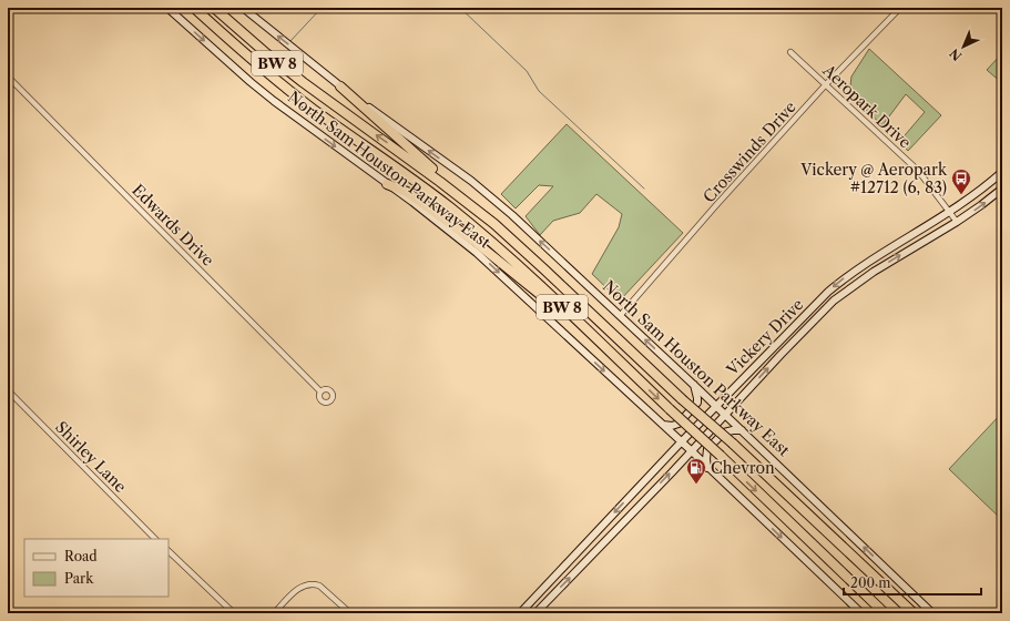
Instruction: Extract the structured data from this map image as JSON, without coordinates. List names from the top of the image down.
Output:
{
  "streets": {
    "highway": ["BW 8", "North Sam Houston Parkway East"],
    "main road": ["Vickery Drive"],
    "street": [
      "Aeropark Drive",
      "Crosswinds Drive",
      "Edwards Drive",
      "Shirley Lane"
    ]
  },
  "crossings": [
    ["Aeropark Drive", "Crosswinds Drive"],
    ["Aeropark Drive", "Vickery Drive"],
    ["Crosswinds Drive", "North Sam Houston Parkway East"],
    ["North Sam Houston Parkway East", "Vickery Drive"]
  ],
  "places": {
    "bus stop": ["Vickery @ Aeropark #12712 (6, 83)"],
    "fuel station": ["Chevron"]
  },
  "legend": ["Road", "Park"],
  "scale_bar": "200 m",
  "north": "bottom left"
}
